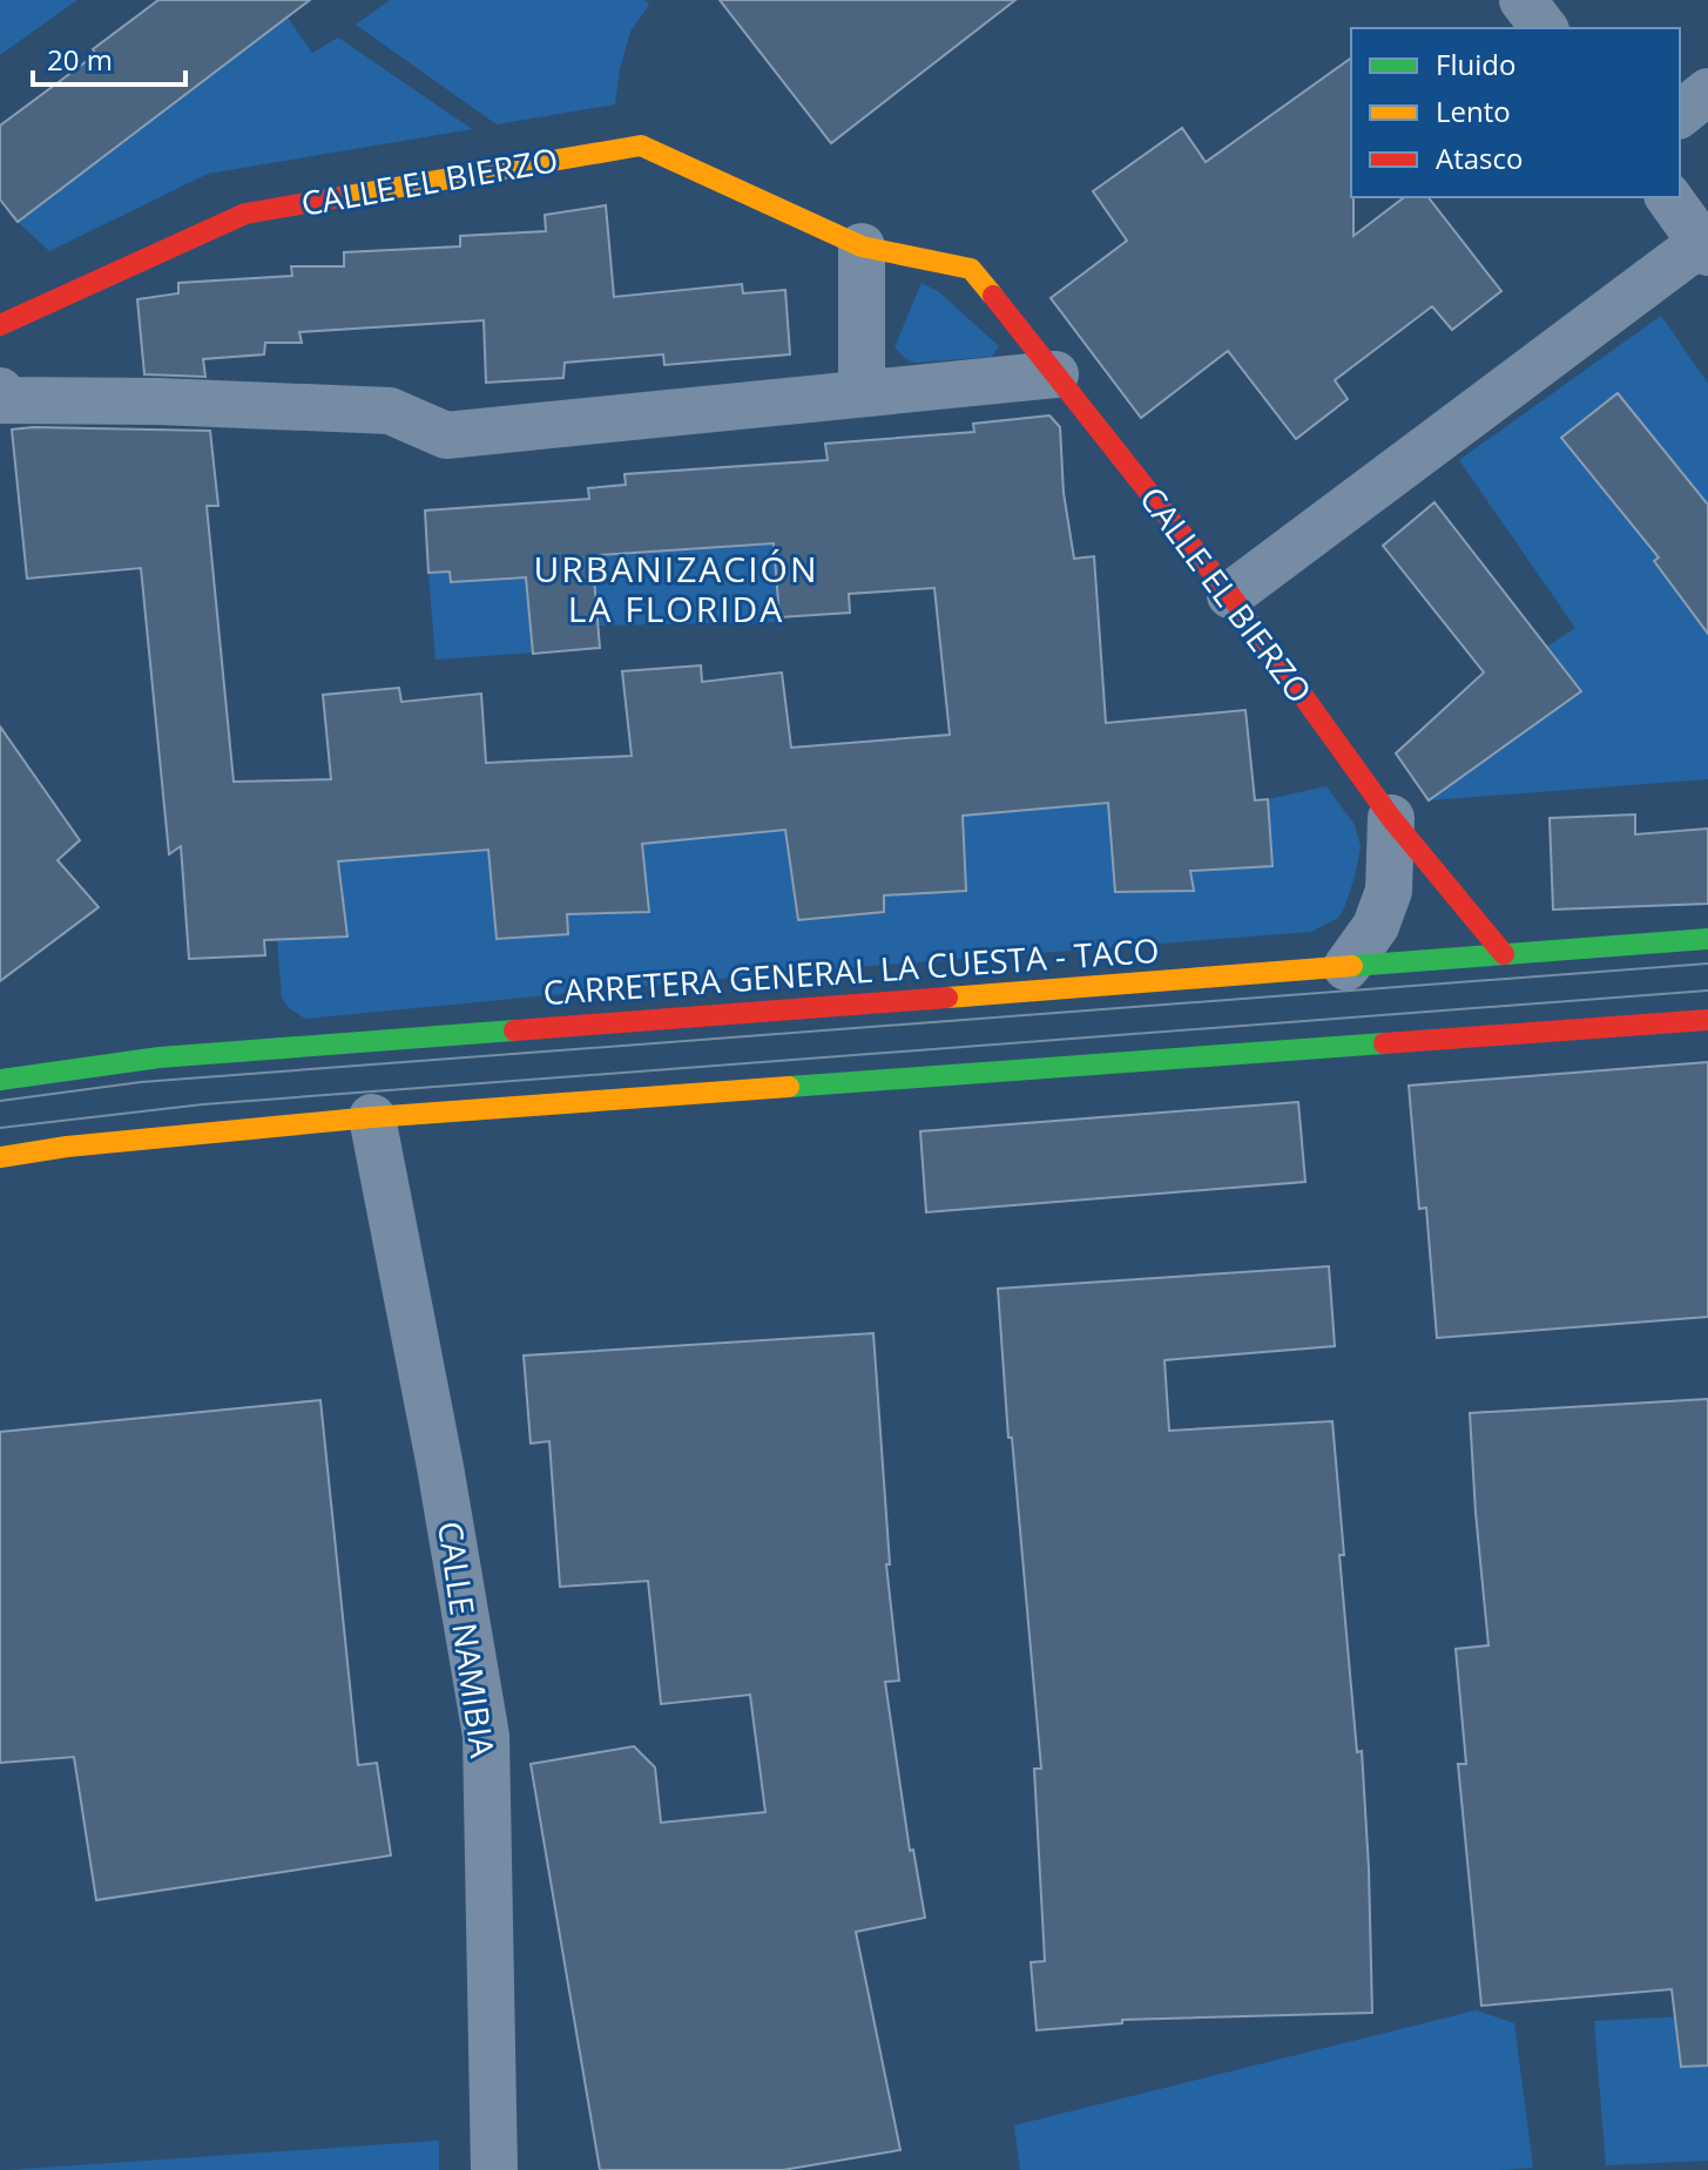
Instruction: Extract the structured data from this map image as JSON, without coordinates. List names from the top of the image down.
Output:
{
  "streets": {
    "main road": ["CALLE EL BIERZO", "CARRETERA GENERAL LA CUESTA - TACO"],
    "street": ["CALLE NAMIBIA"]
  },
  "crossings": [
    ["CALLE EL BIERZO", "CARRETERA GENERAL LA CUESTA - TACO"]
  ],
  "districts": ["URBANIZACIÓN LA FLORIDA"],
  "legend": ["Fluido", "Lento", "Atasco"],
  "scale_bar": "20 m"
}
